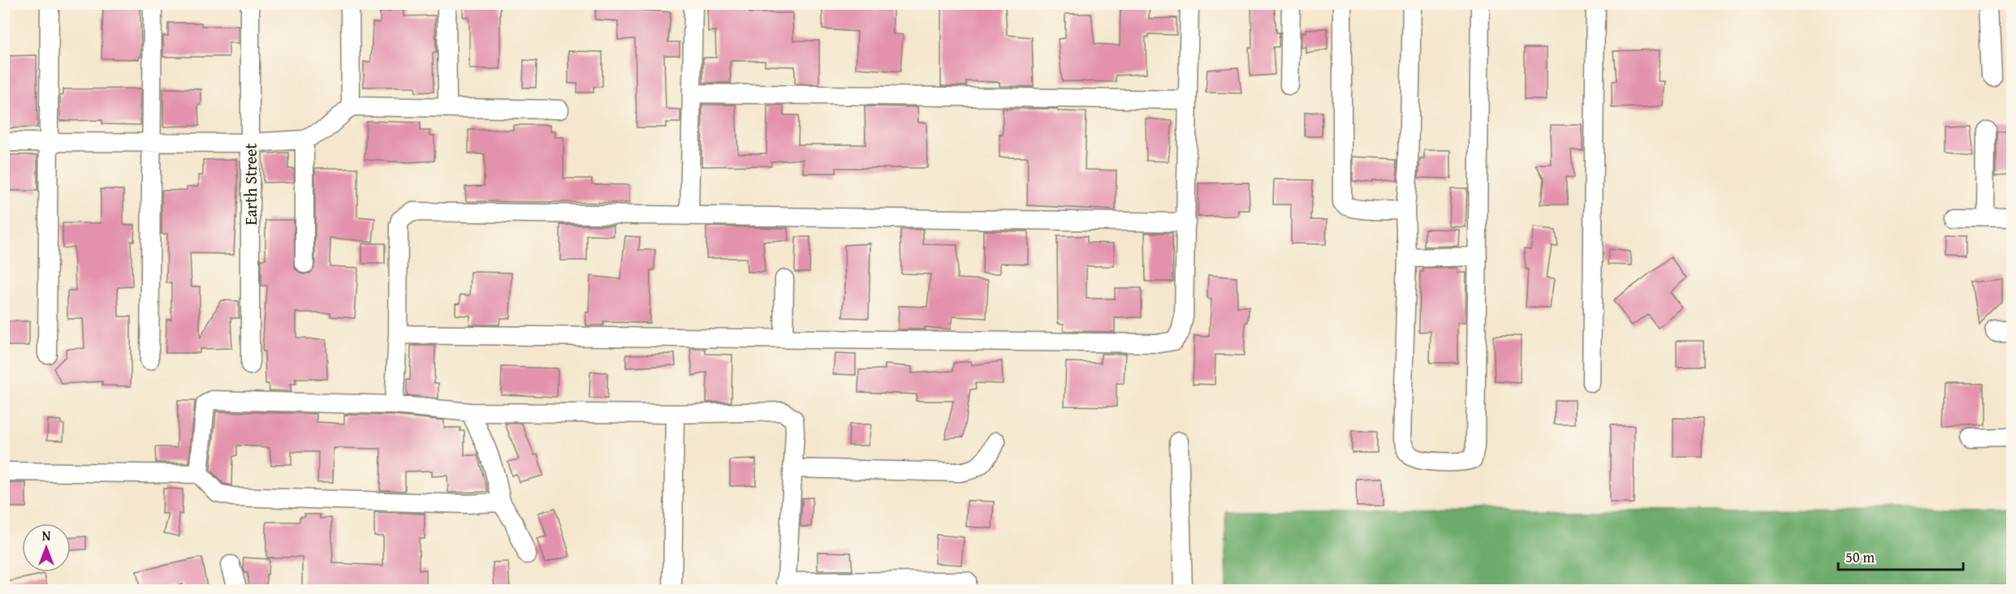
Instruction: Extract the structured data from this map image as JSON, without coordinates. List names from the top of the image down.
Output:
{
  "streets": {
    "street": ["Earth Street"]
  },
  "scale_bar": "50 m",
  "north": "top"
}
